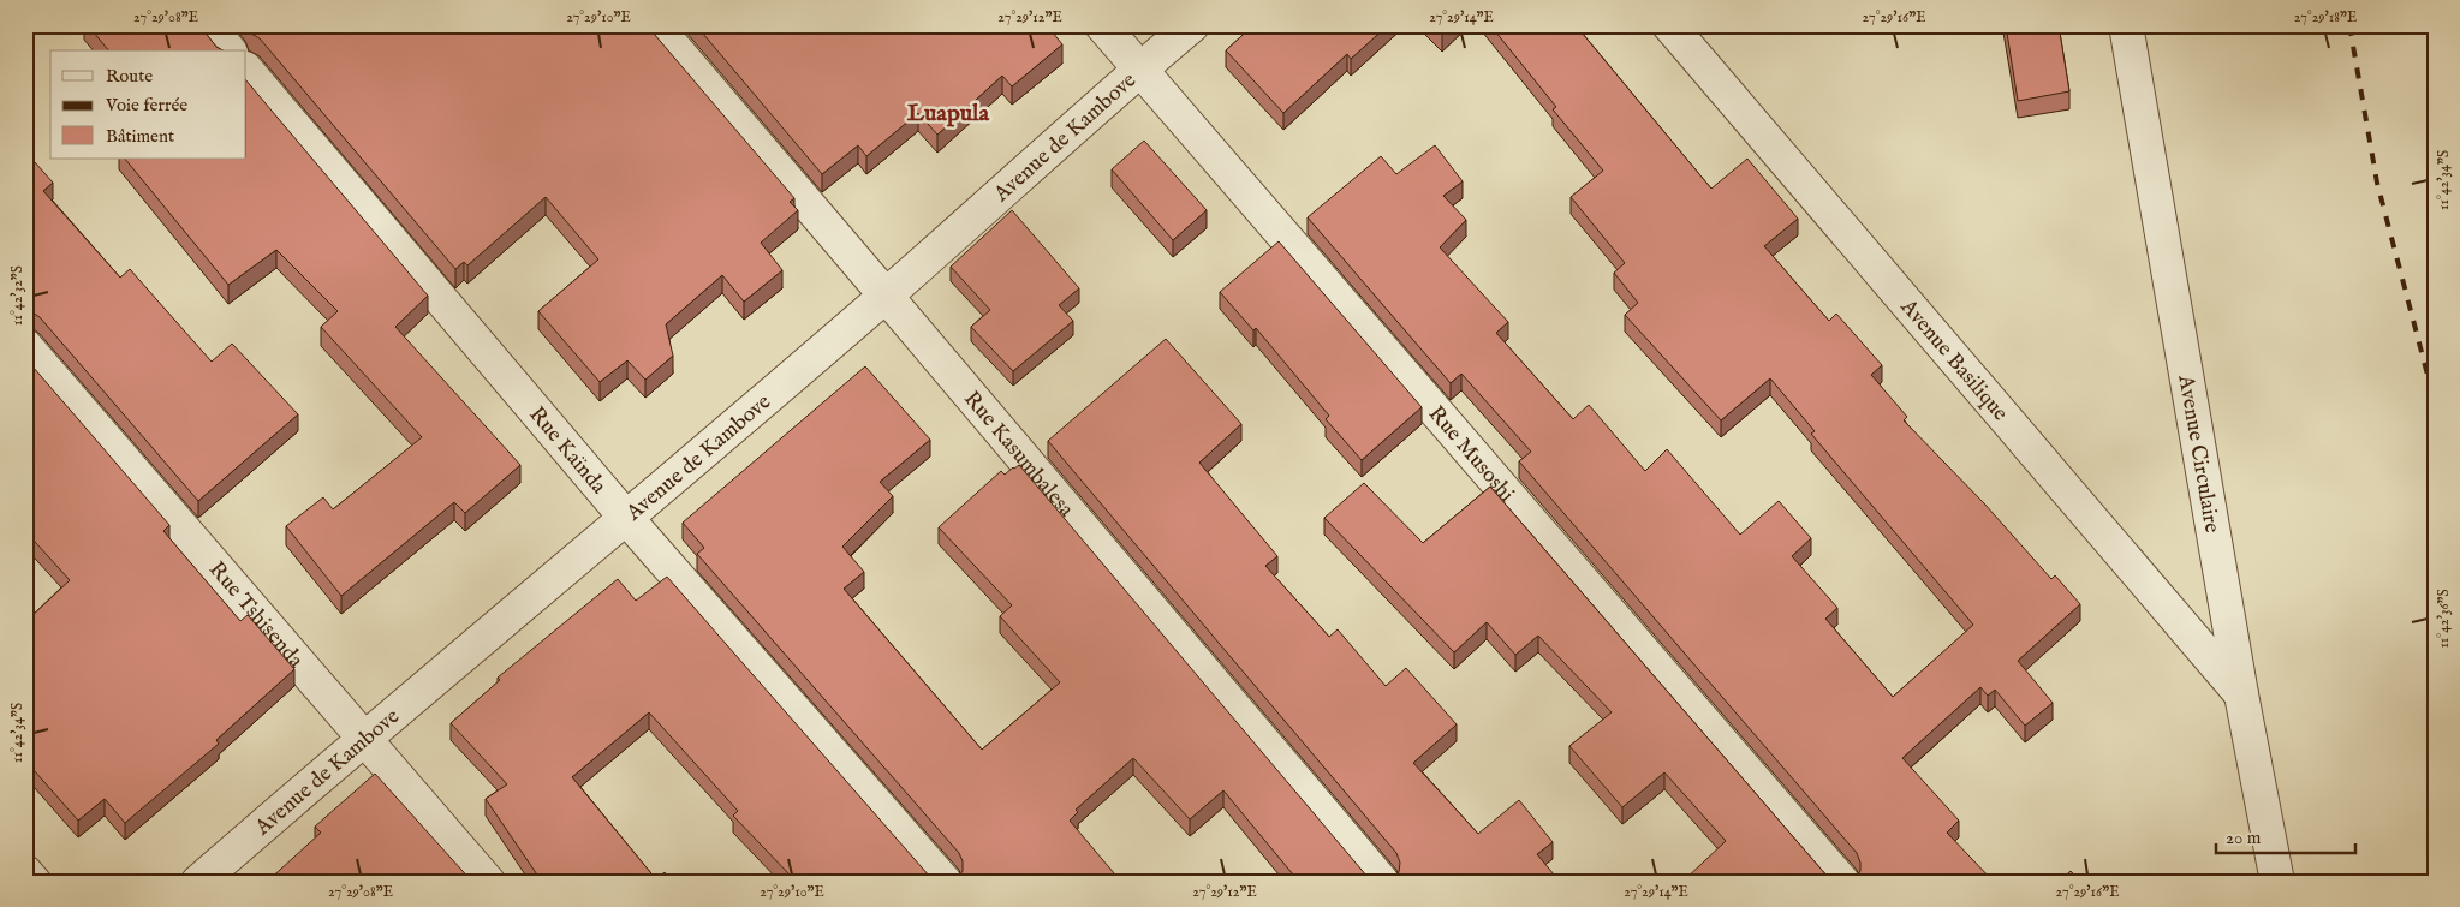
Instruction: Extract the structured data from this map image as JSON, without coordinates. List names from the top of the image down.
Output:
{
  "streets": {
    "street": [
      "Avenue de Kambove",
      "Avenue Basilique",
      "Rue Kaïnda",
      "Rue Kasumbalesa",
      "Rue Musoshi",
      "Avenue Circulaire",
      "Rue Tshisenda"
    ]
  },
  "crossings": [
    ["Avenue de Kambove", "Rue Kaïnda"],
    ["Avenue de Kambove", "Rue Kasumbalesa"],
    ["Avenue de Kambove", "Rue Musoshi"],
    ["Avenue de Kambove", "Rue Tshisenda"],
    ["Avenue Basilique", "Avenue Circulaire"]
  ],
  "districts": ["Luapula"],
  "legend": ["Route", "Voie ferrée", "Bâtiment"],
  "scale_bar": "20 m",
  "coordinates": [
    "27°29'08\"E",
    "27°29'10\"E",
    "27°29'12\"E",
    "27°29'14\"E",
    "27°29'16\"E",
    "27°29'18\"E",
    "11°42'34\"S",
    "11°42'32\"S",
    "11°42'36\"S"
  ]
}
